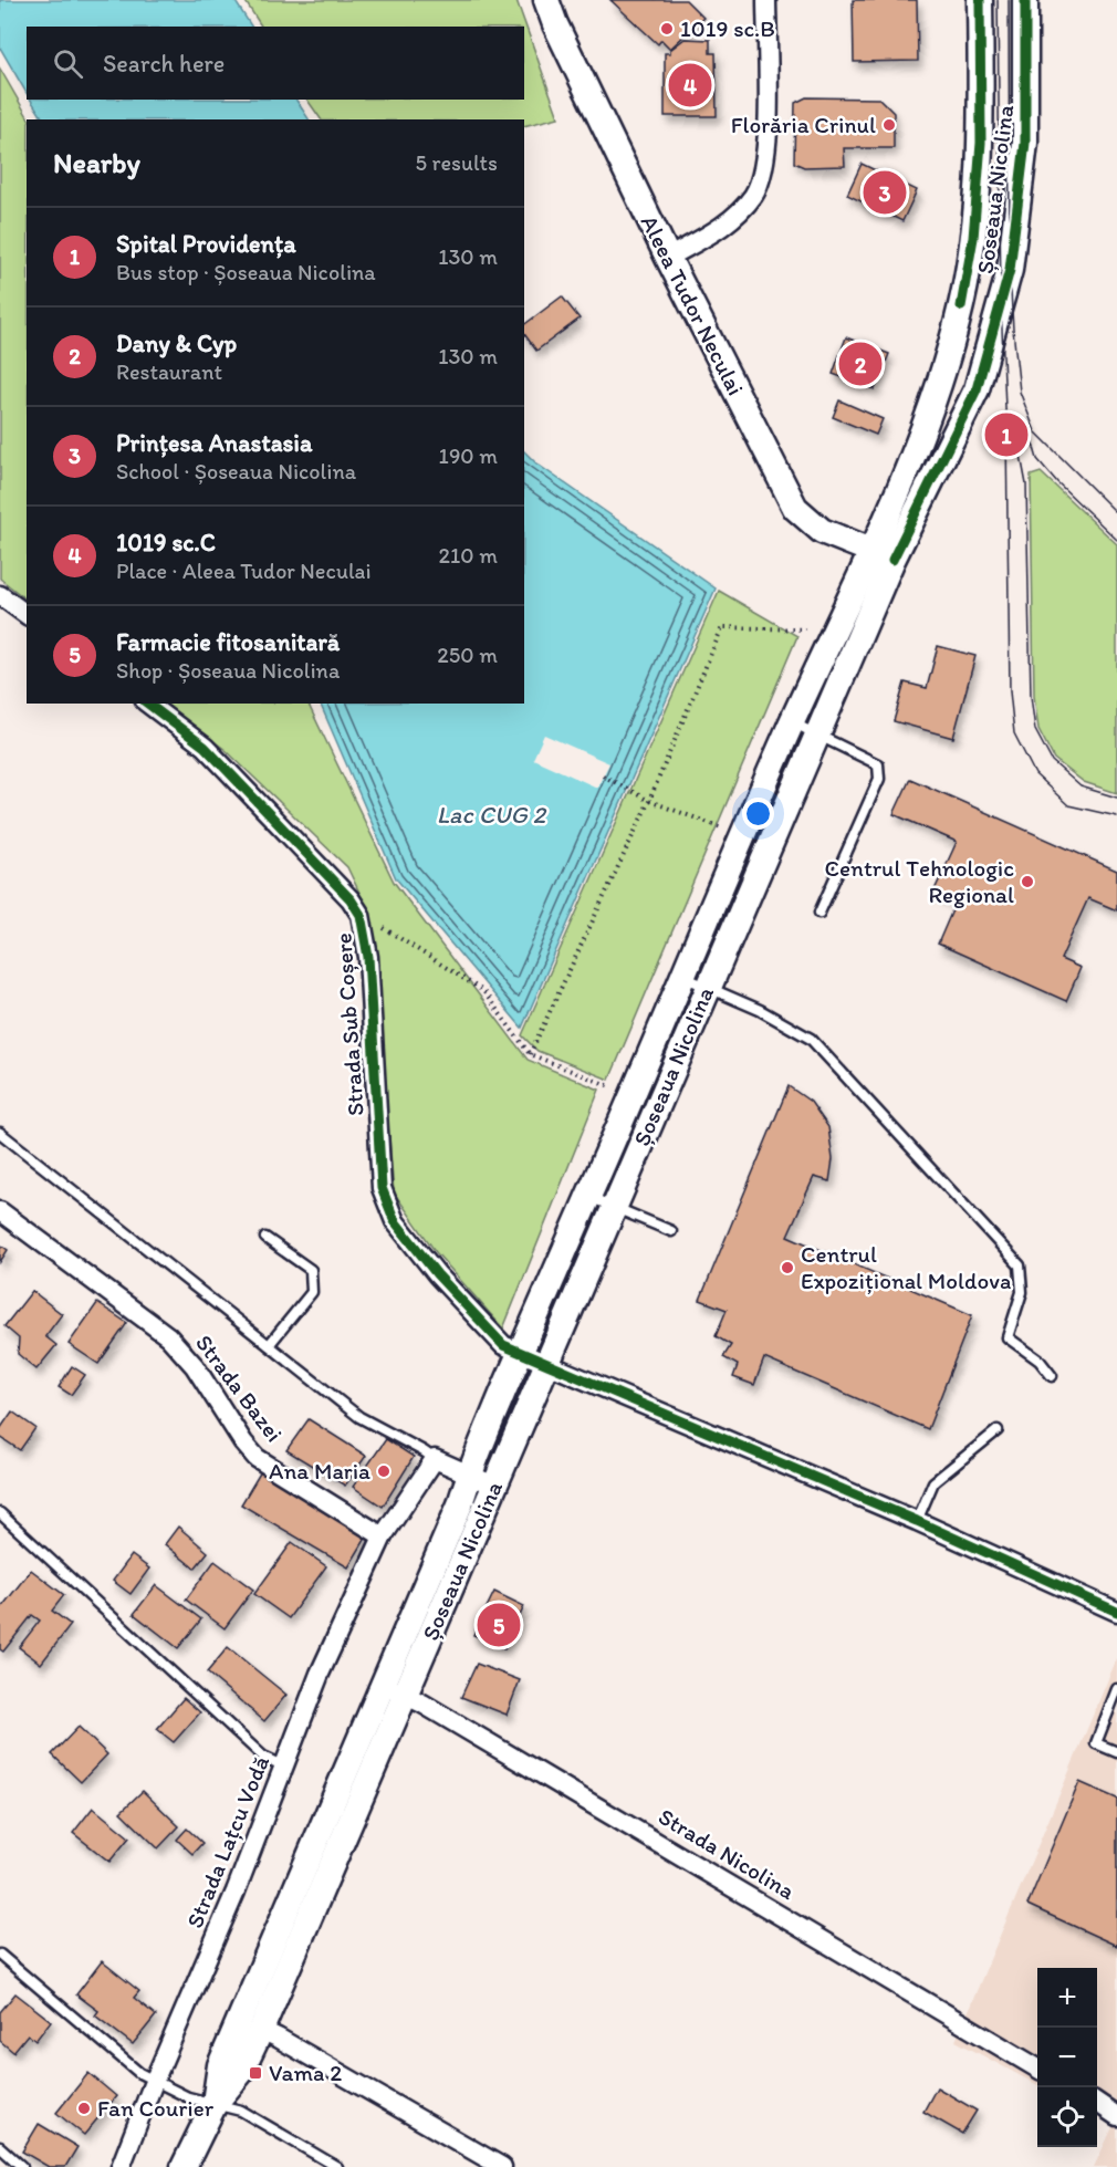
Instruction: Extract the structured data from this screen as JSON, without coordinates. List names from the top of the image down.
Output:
{
  "streets": {
    "main road": ["Șoseaua Nicolina", "Aleea Tudor Neculai"],
    "street": [
      "Strada Sub Coșere",
      "Strada Bazei",
      "Strada Lațcu Vodă",
      "Strada Nicolina"
    ]
  },
  "crossings": [
    ["Șoseaua Nicolina", "Aleea Tudor Neculai"],
    ["Șoseaua Nicolina", "Strada Sub Coșere"],
    ["Șoseaua Nicolina", "Strada Nicolina"],
    ["Strada Bazei", "Strada Lațcu Vodă"]
  ],
  "water": ["Lac CUG 2"],
  "places": {
    "other": [
      "1019 sc.B",
      "Florăria Crinul",
      "Centrul Tehnologic Regional",
      "Centrul Expozițional Moldova",
      "Ana Maria",
      "Fan Courier"
    ],
    "transit": ["Vama 2"]
  },
  "page": {
    "search": "Search here",
    "pins": [
      "4",
      "3",
      "2",
      "1",
      "5"
    ],
    "heading": ["Nearby", "5 results"],
    "list": [
      {
        "mark": "1",
        "name": "Spital Providența",
        "note": "Bus stop · Șoseaua Nicolina",
        "value": "130 m"
      },
      {
        "mark": "2",
        "name": "Dany & Cyp",
        "note": "Restaurant",
        "value": "130 m"
      },
      {
        "mark": "3",
        "name": "Prințesa Anastasia",
        "note": "School · Șoseaua Nicolina",
        "value": "190 m"
      },
      {
        "mark": "4",
        "name": "1019 sc.C",
        "note": "Place · Aleea Tudor Neculai",
        "value": "210 m"
      },
      {
        "mark": "5",
        "name": "Farmacie fitosanitară",
        "note": "Shop · Șoseaua Nicolina",
        "value": "250 m"
      }
    ],
    "map_buttons": ["+", "−"]
  }
}
